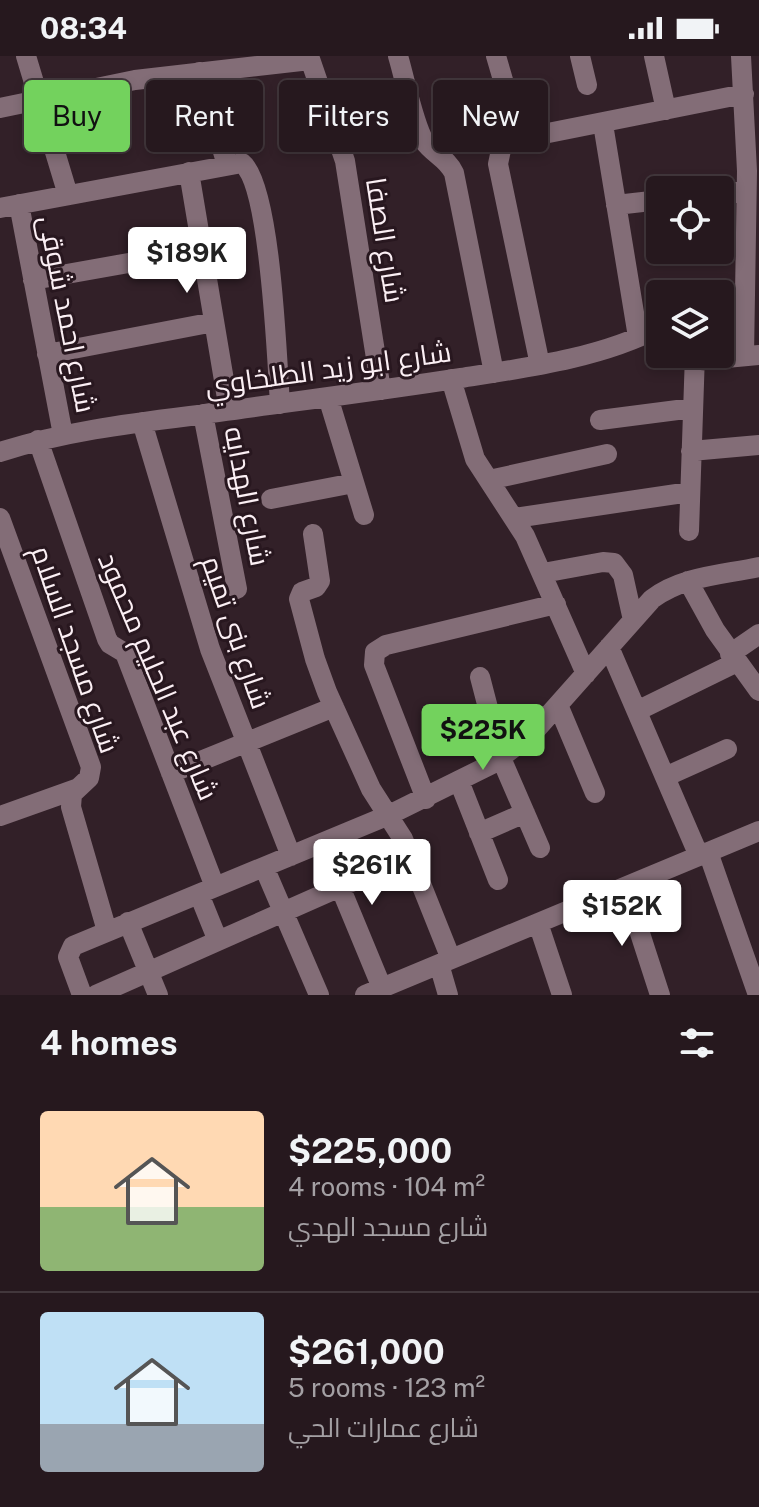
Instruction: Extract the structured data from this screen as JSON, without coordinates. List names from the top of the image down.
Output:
{
  "streets": {
    "street": [
      "شارع الصفا",
      "شارع احمد شوقى",
      "شارع ابو زيد الطلخاوي",
      "شارع الهدايه",
      "شارع بنى تميم",
      "شارع مسجد السلام",
      "شارع عبد الحليم محمود"
    ]
  },
  "crossings": [
    ["شارع الصفا", "شارع ابو زيد الطلخاوي"],
    ["شارع احمد شوقى", "شارع ابو زيد الطلخاوي"],
    ["شارع ابو زيد الطلخاوي", "شارع الهدايه"],
    ["شارع ابو زيد الطلخاوي", "شارع بنى تميم"],
    ["شارع ابو زيد الطلخاوي", "شارع عبد الحليم محمود"]
  ],
  "page": {
    "status": "08:34",
    "chip": [
      "Buy",
      "Rent",
      "Filters",
      "New"
    ],
    "price": [
      "$189K",
      "$225K",
      "$261K",
      "$152K"
    ],
    "heading": "4 homes",
    "list": [
      {
        "name": "$225,000",
        "note": "4 rooms · 104 m² · شارع مسجد الهدي"
      },
      {
        "name": "$261,000",
        "note": "5 rooms · 123 m² · شارع عمارات الحي"
      }
    ]
  }
}
